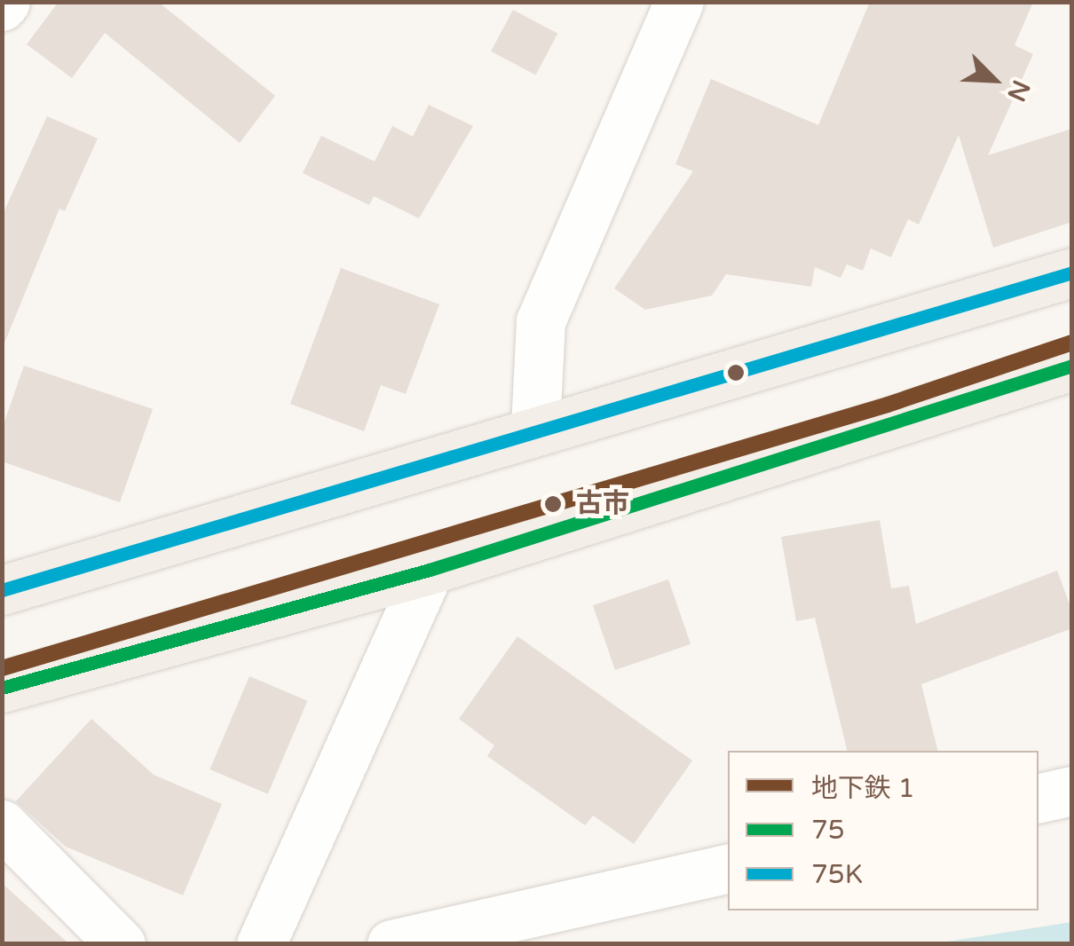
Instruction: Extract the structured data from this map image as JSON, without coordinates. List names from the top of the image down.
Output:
{
  "places": ["古市"],
  "lines": ["transit line 75K", "metro line 1", "transit line 75"],
  "legend": ["地下鉄 1", "75", "75K"],
  "north": "bottom right"
}
